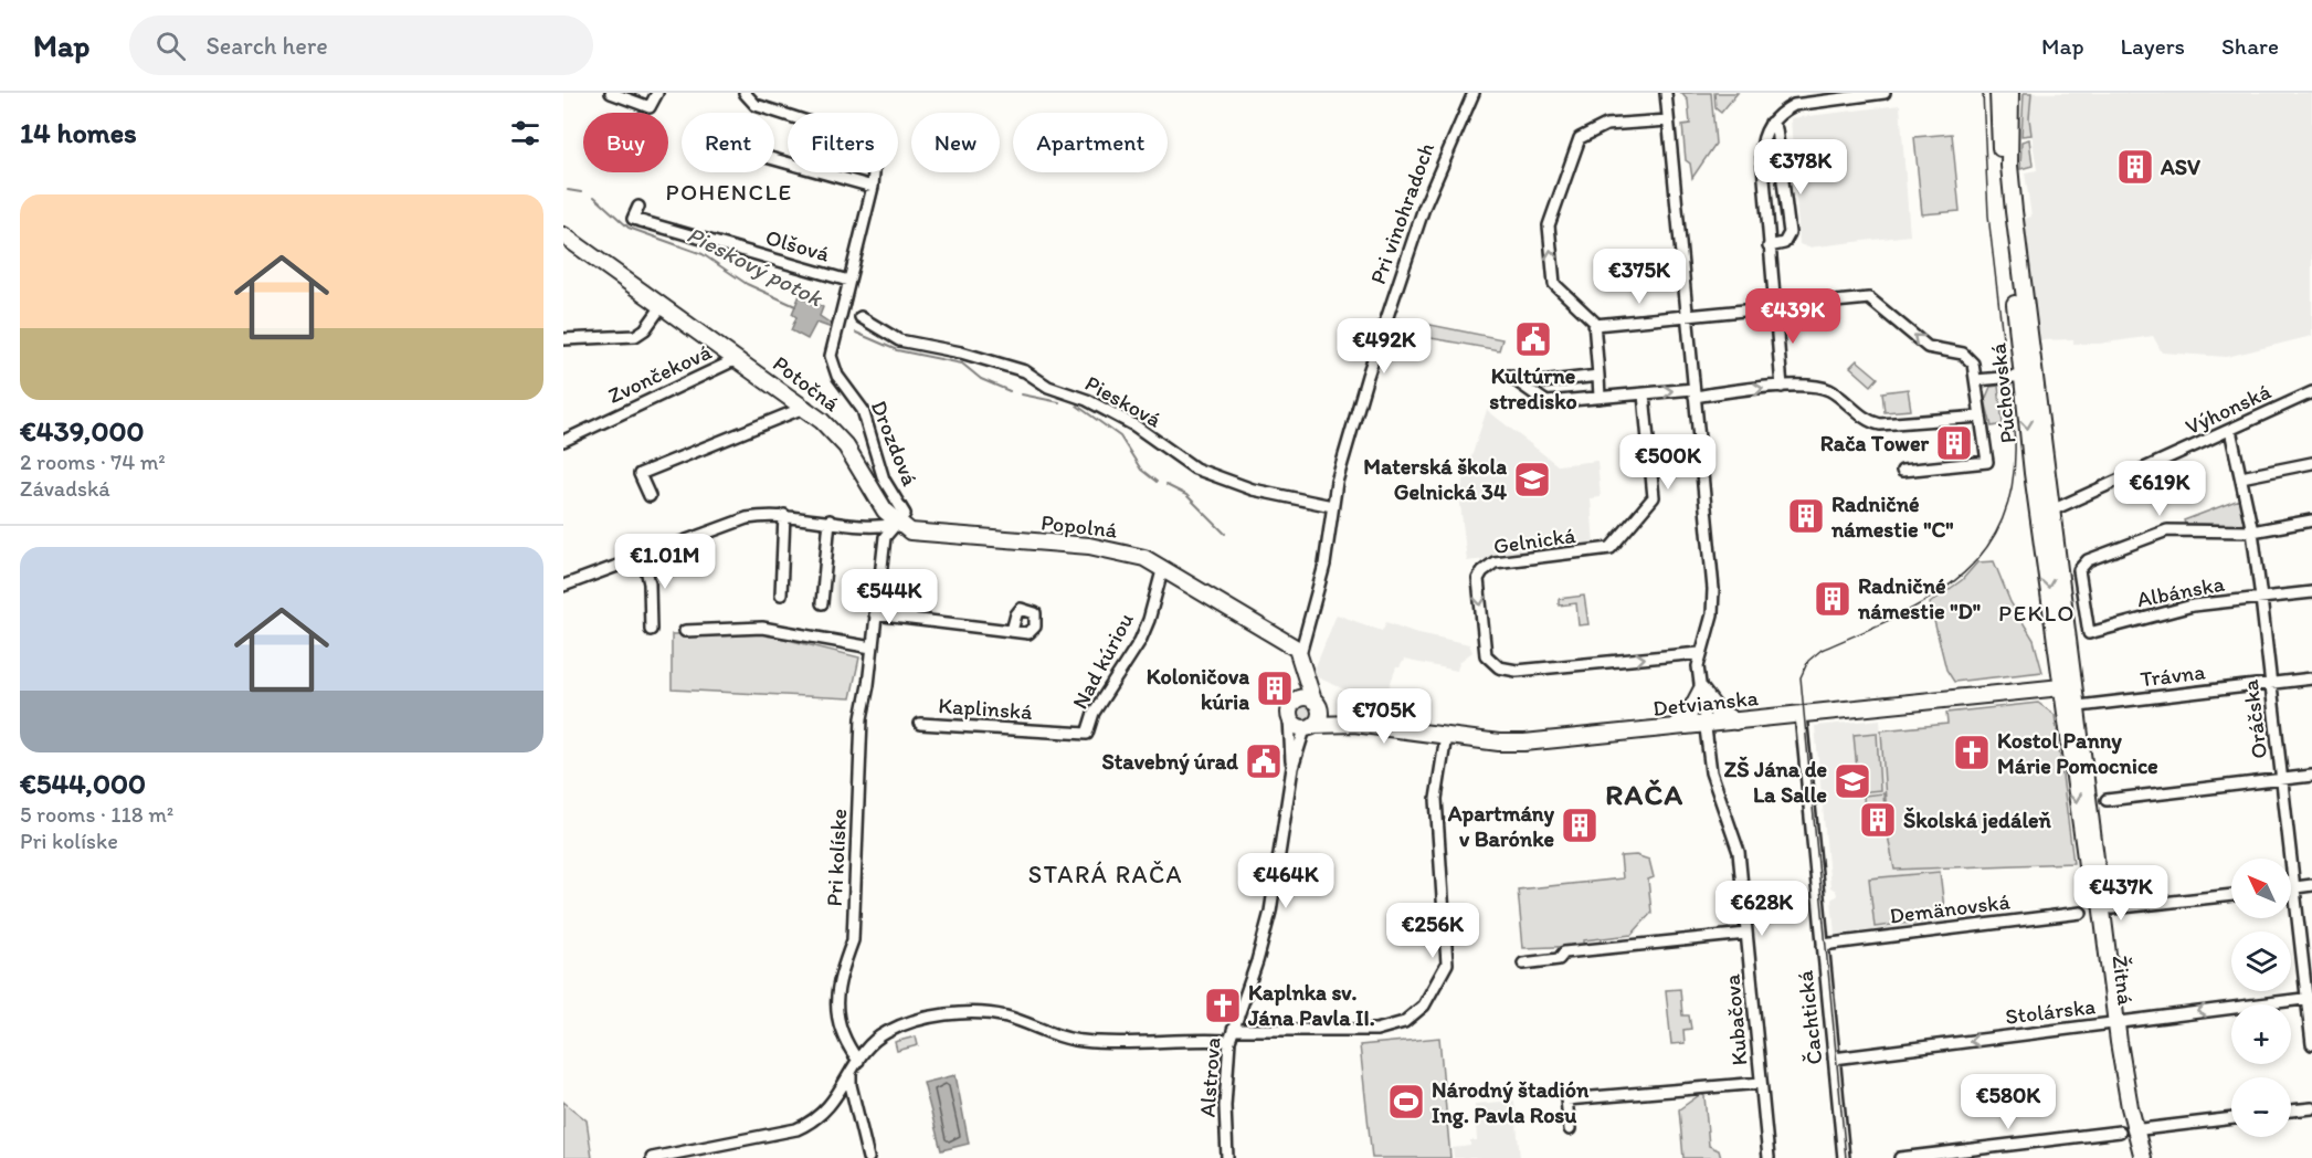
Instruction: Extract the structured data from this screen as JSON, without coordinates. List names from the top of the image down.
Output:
{
  "streets": {
    "main road": [
      "Pri vinohradoch",
      "Potočná",
      "Púchovská",
      "Popolná",
      "Detvianska",
      "Žitná"
    ],
    "street": [
      "Olšová",
      "Zvončeková",
      "Piesková",
      "Výhonská",
      "Drozdová",
      "Gelnická",
      "Albánska",
      "Nad kúriou",
      "Trávna",
      "Kaplinská",
      "Oráčska",
      "Pri kolíske",
      "Demänovská",
      "Stolárska",
      "Čachtická",
      "Kubačova",
      "Alstrova"
    ]
  },
  "crossings": [
    ["Pri vinohradoch", "Piesková"],
    ["Pri vinohradoch", "Popolná"],
    ["Pri vinohradoch", "Detvianska"],
    ["Pri vinohradoch", "Alstrova"],
    ["Olšová", "Drozdová"],
    ["Zvončeková", "Potočná"],
    ["Potočná", "Drozdová"],
    ["Potočná", "Popolná"],
    ["Potočná", "Pri kolíske"],
    ["Púchovská", "Výhonská"],
    ["Púchovská", "Trávna"],
    ["Púchovská", "Detvianska"],
    ["Púchovská", "Žitná"],
    ["Výhonská", "Oráčska"],
    ["Drozdová", "Popolná"],
    ["Drozdová", "Pri kolíske"],
    ["Popolná", "Nad kúriou"],
    ["Popolná", "Pri kolíske"],
    ["Gelnická", "Kubačova"],
    ["Albánska", "Oráčska"],
    ["Nad kúriou", "Kaplinská"],
    ["Trávna", "Oráčska"],
    ["Trávna", "Žitná"],
    ["Detvianska", "Žitná"],
    ["Detvianska", "Čachtická"],
    ["Detvianska", "Kubačova"],
    ["Detvianska", "Alstrova"],
    ["Oráčska", "Stolárska"],
    ["Demänovská", "Čachtická"],
    ["Žitná", "Stolárska"],
    ["Stolárska", "Čachtická"]
  ],
  "one_way": ["Stolárska"],
  "districts": [
    "POHENCLE",
    "PEKLO",
    "RAČA",
    "STARÁ RAČA"
  ],
  "water": ["Pieskový potok"],
  "places": {
    "building": [
      "ASV",
      "Rača Tower",
      "Radničné námestie \"C\"",
      "Radničné námestie \"D\"",
      "Koloničova kúria",
      "Školská jedáleň",
      "Apartmány v Barónke"
    ],
    "public building": ["Kultúrne stredisko", "Stavebný úrad"],
    "school or university": ["Materská škola Gelnická 34", "ZŠ Jána de La Salle"],
    "church": ["Kostol Panny Márie Pomocnice", "Kaplnka sv. Jána Pavla II."],
    "sports": ["Národný štadión Ing. Pavla Rosu"]
  },
  "north": "top left",
  "page": {
    "header": "Map",
    "search": "Search here",
    "nav": ["Map", "Layers", "Share"],
    "heading": "14 homes",
    "chip": [
      "Buy",
      "Rent",
      "Filters",
      "New",
      "Apartment"
    ],
    "price": [
      "€378K",
      "€375K",
      "€439K",
      "€492K",
      "€500K",
      "€619K",
      "€1.01M",
      "€544K",
      "€705K",
      "€464K",
      "€437K",
      "€628K",
      "€256K",
      "€580K"
    ],
    "list": [
      {
        "name": "€439,000",
        "note": "2 rooms · 74 m² · Závadská"
      },
      {
        "name": "€544,000",
        "note": "5 rooms · 118 m² · Pri kolíske"
      }
    ],
    "map_buttons": ["+", "−"]
  }
}
